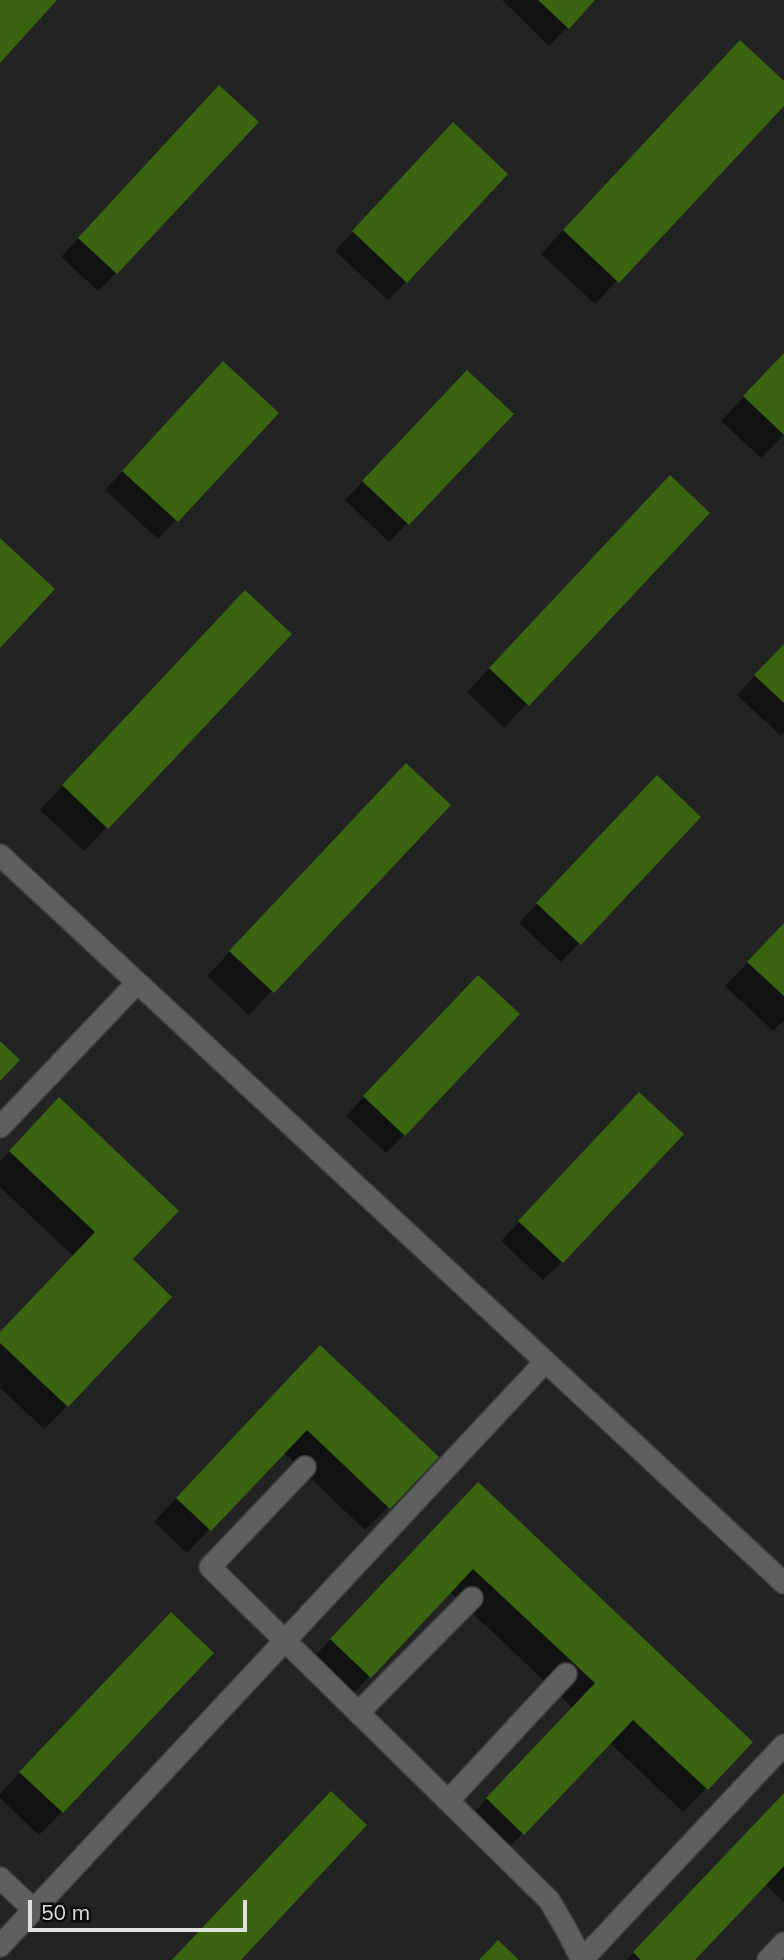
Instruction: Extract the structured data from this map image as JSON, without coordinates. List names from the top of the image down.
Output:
{
  "scale_bar": "50 m"
}
